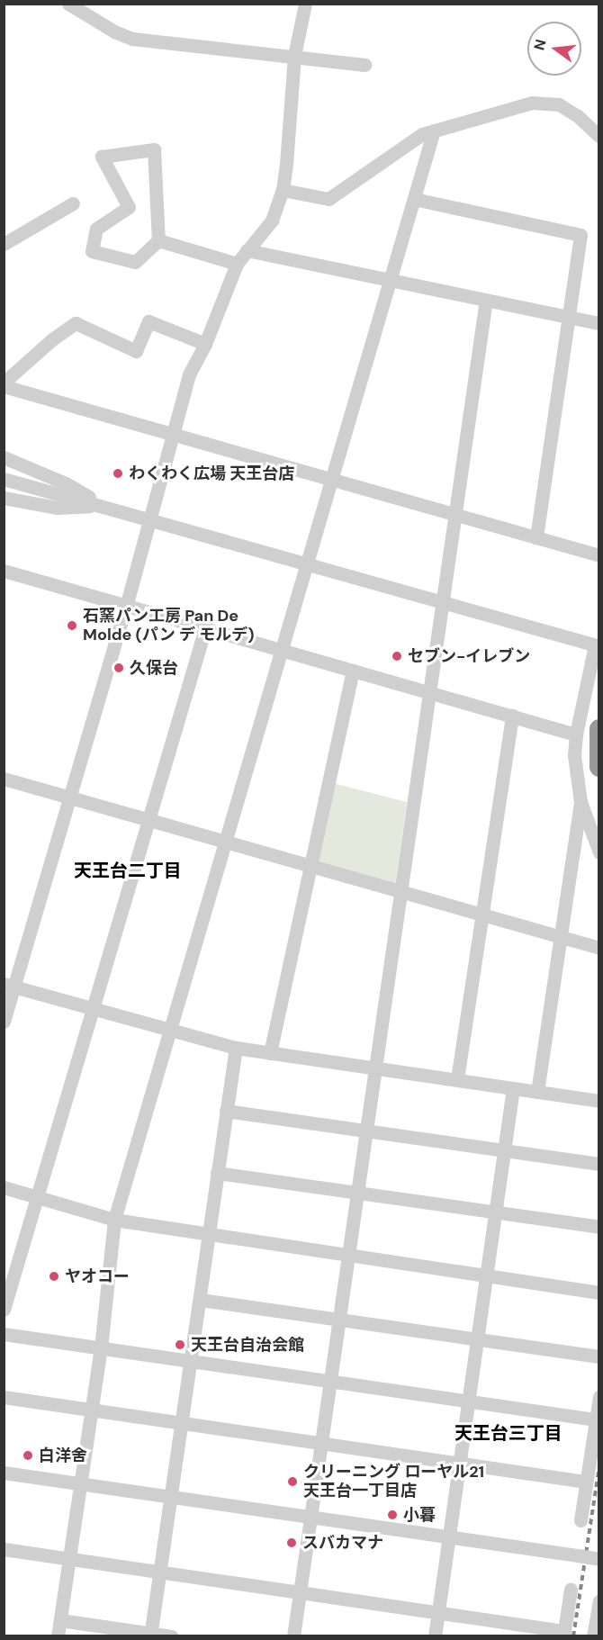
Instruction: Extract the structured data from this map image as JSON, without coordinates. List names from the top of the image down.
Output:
{
  "districts": ["天王台二丁目", "天王台三丁目"],
  "places": [
    "わくわく広場 天王台店",
    "石窯パン工房 Pan De Molde (パン デ モルデ)",
    "セブン-イレブン",
    "久保台",
    "ヤオコー",
    "天王台自治会館",
    "白洋舍",
    "クリーニング ローヤル21 天王台一丁目店",
    "小暮",
    "スバカマナ"
  ],
  "north": "left"
}
